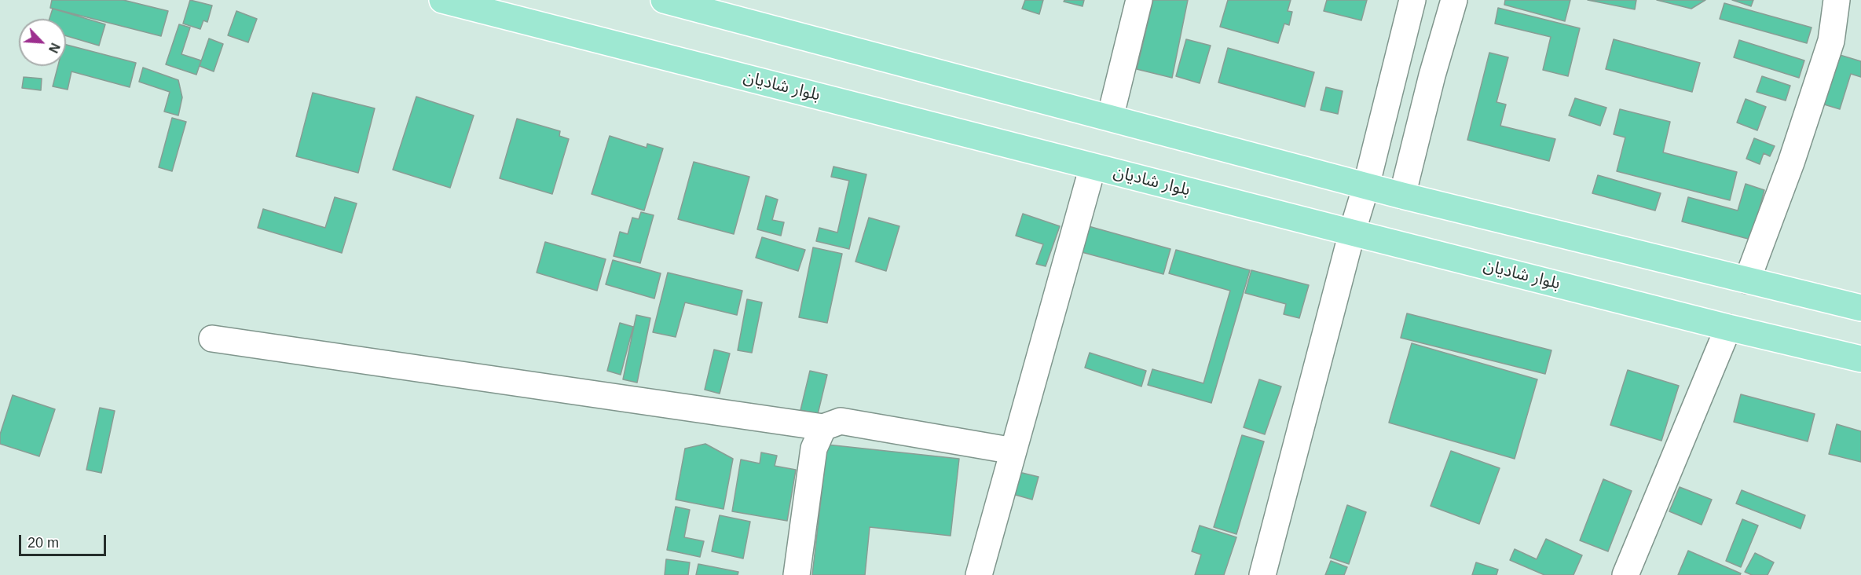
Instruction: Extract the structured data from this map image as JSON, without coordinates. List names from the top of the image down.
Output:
{
  "streets": {
    "main road": ["بلوار شادیان"]
  },
  "scale_bar": "20 m",
  "north": "bottom right"
}
